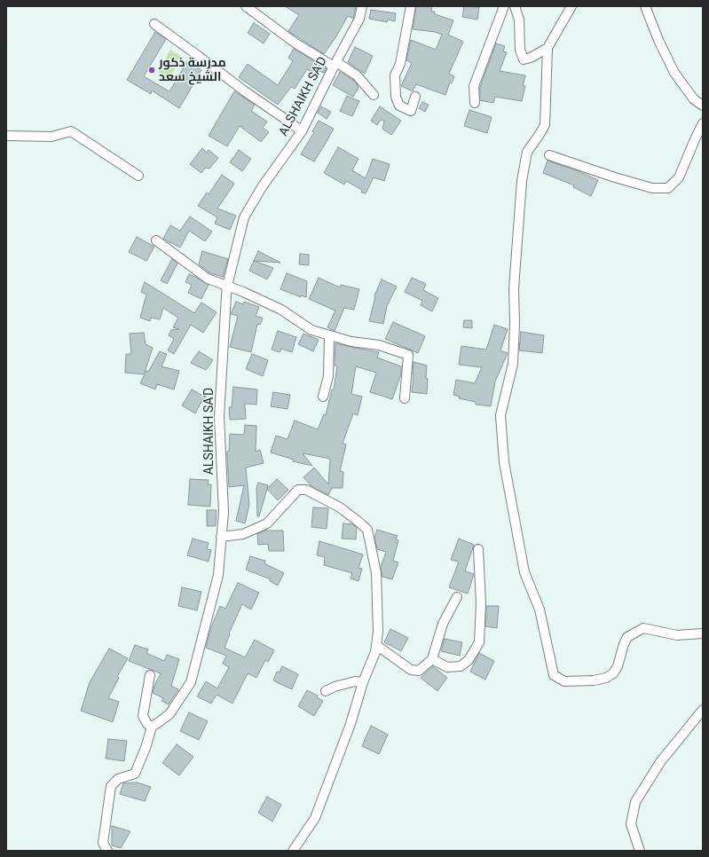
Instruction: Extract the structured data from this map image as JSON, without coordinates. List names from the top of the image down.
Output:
{
  "streets": {
    "street": ["ALSHAIKH SA'D"]
  },
  "places": ["مدرسة ذكور الشيخ سعد"]
}
